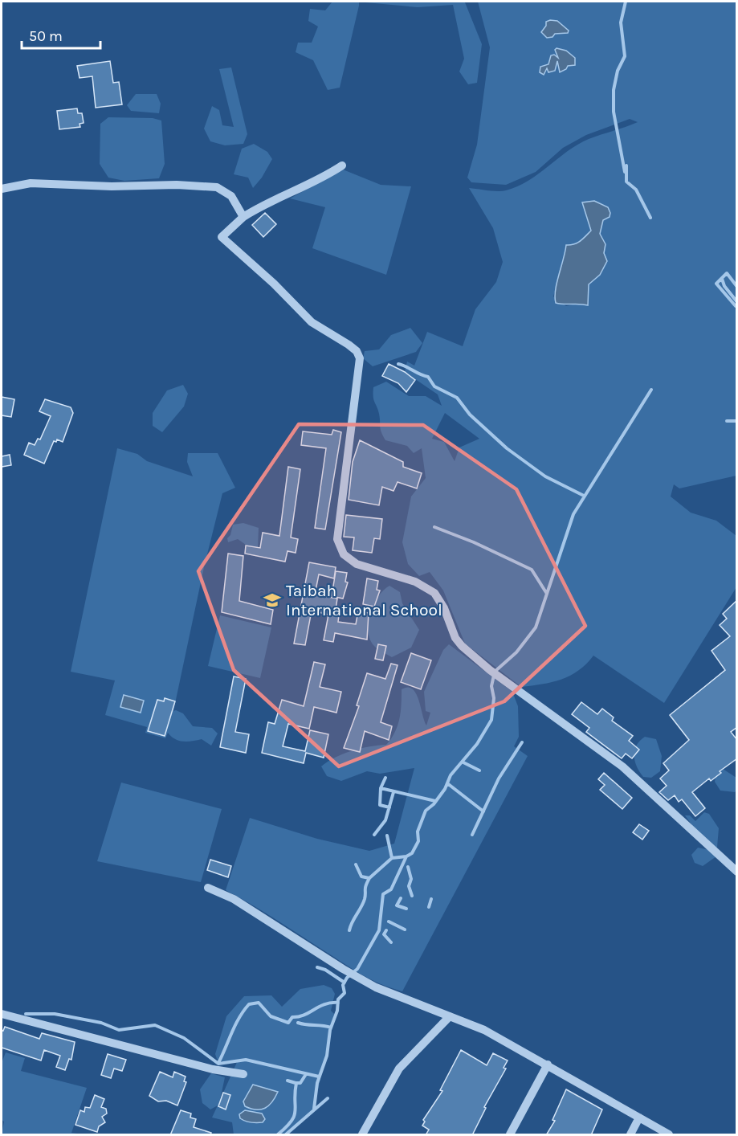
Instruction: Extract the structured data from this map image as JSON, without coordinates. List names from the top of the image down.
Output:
{
  "places": {
    "school or university": ["Taibah International School"]
  },
  "scale_bar": "50 m"
}
